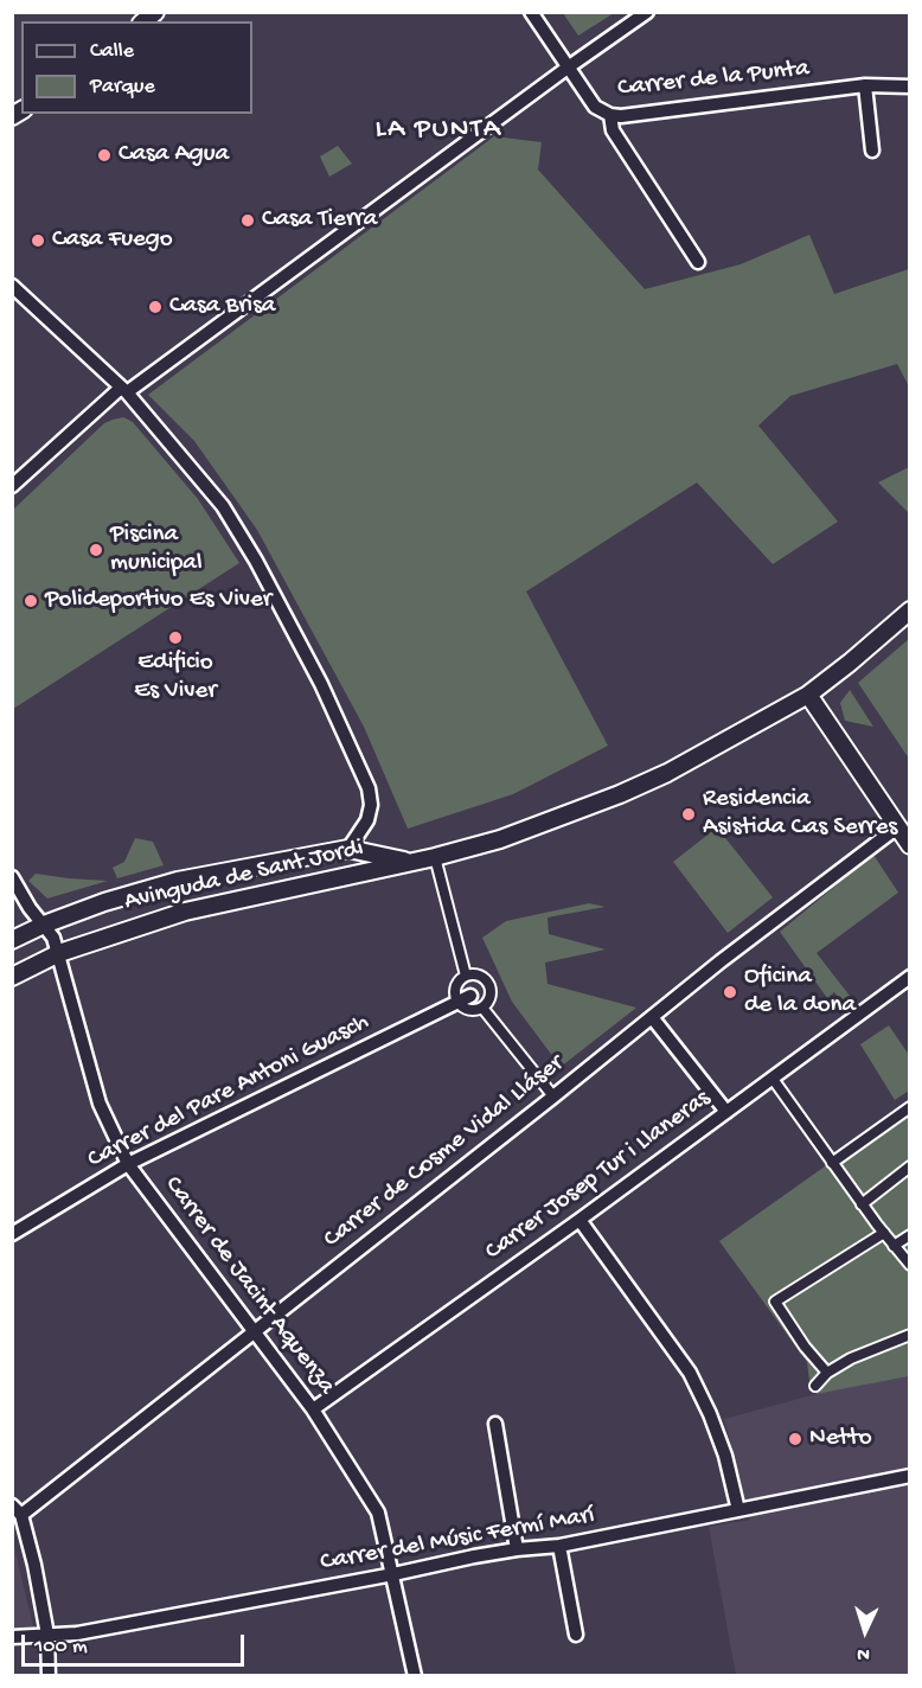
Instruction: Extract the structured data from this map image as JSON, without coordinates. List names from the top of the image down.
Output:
{
  "streets": {
    "street": [
      "Carrer de la Punta",
      "Avinguda de Sant Jordi",
      "Carrer del Pare Antoni Guasch",
      "Carrer de Cosme Vidal Lláser",
      "Carrer Josep Tur i Llaneras",
      "Carrer de Jacint Aquenza",
      "Carrer del Músic Fermí Marí"
    ]
  },
  "crossings": [
    ["Avinguda de Sant Jordi", "Carrer de Jacint Aquenza"],
    ["Carrer del Pare Antoni Guasch", "Carrer de Jacint Aquenza"],
    ["Carrer de Cosme Vidal Lláser", "Carrer de Jacint Aquenza"],
    ["Carrer Josep Tur i Llaneras", "Carrer de Jacint Aquenza"],
    ["Carrer de Jacint Aquenza", "Carrer del Músic Fermí Marí"]
  ],
  "districts": ["LA PUNTA"],
  "places": [
    "Casa Agua",
    "Casa Tierra",
    "Casa Fuego",
    "Casa Brisa",
    "Piscina municipal",
    "Polideportivo Es Viver",
    "Edificio Es Viver",
    "Residencia Asistida Cas Serres",
    "Oficina de la dona",
    "Netto"
  ],
  "legend": ["Calle", "Parque"],
  "scale_bar": "100 m",
  "north": "bottom"
}
